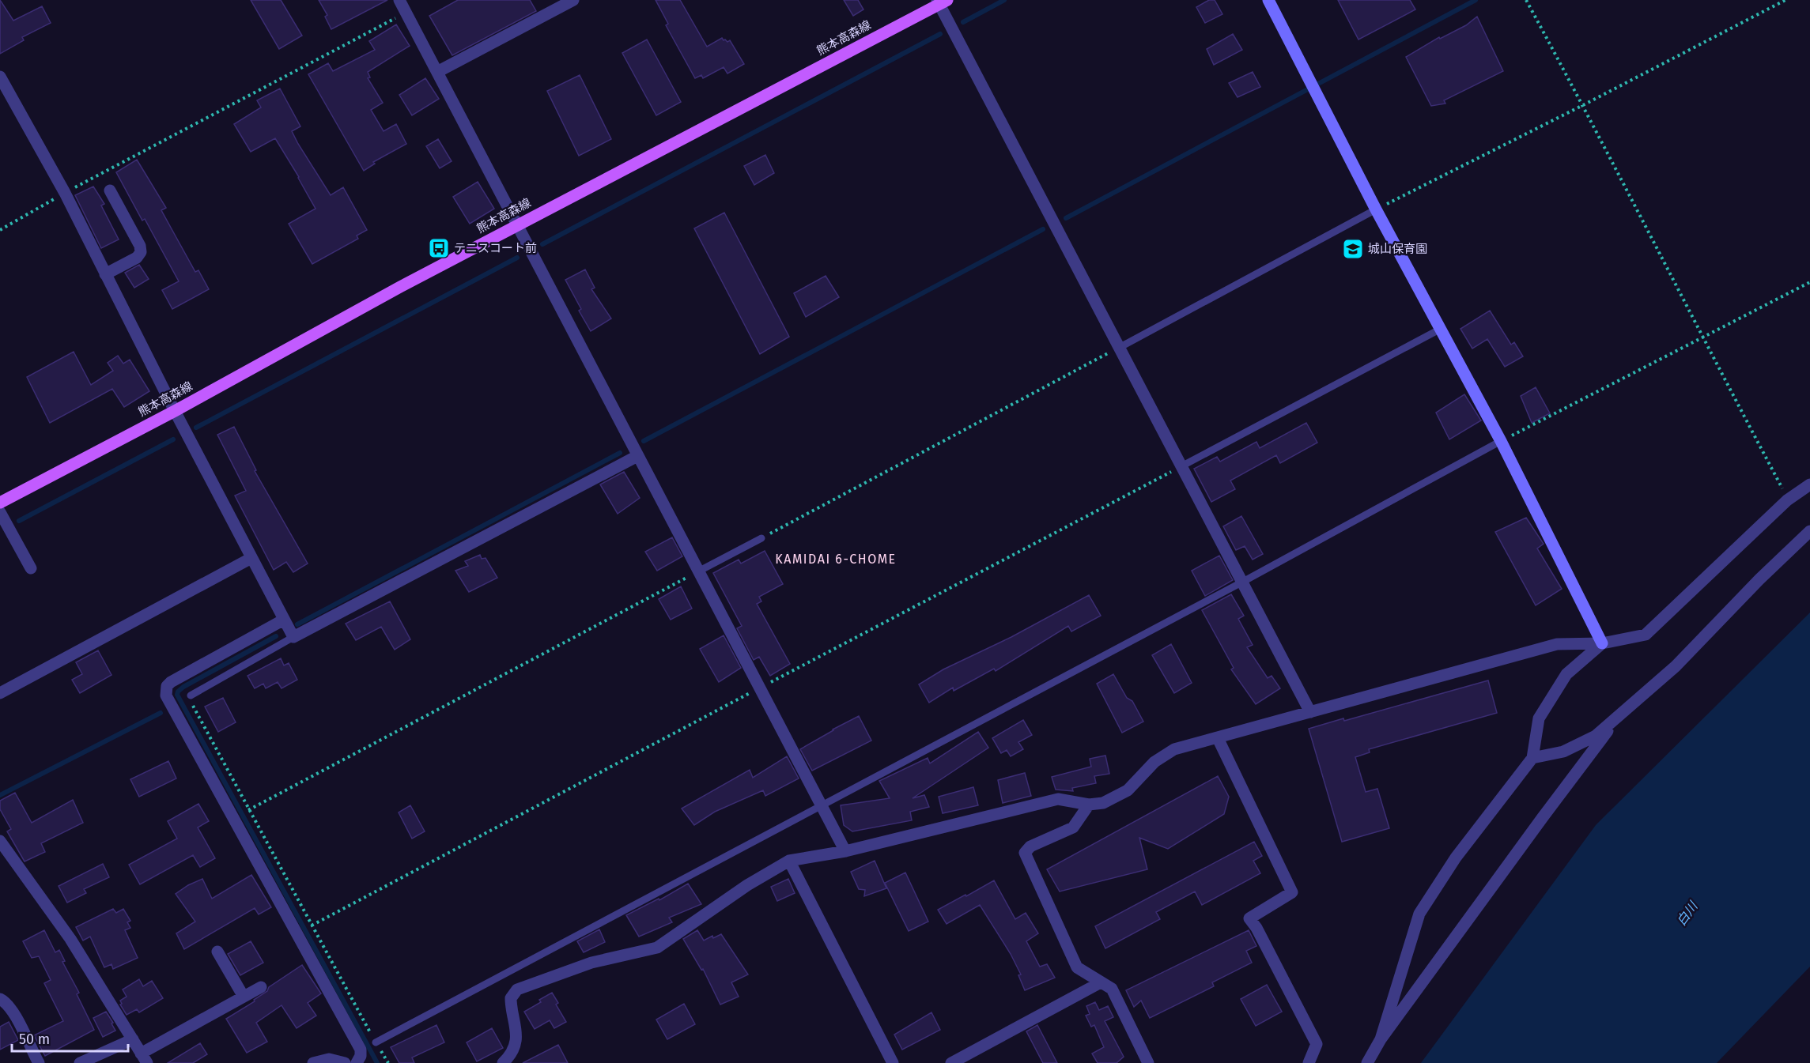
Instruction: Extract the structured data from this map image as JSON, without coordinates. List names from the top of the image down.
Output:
{
  "streets": {
    "main road": ["熊本高森線"]
  },
  "districts": ["KAMIDAI 6-CHOME"],
  "water": ["白川"],
  "places": {
    "bus stop": ["テニスコート前"],
    "school or university": ["城山保育園"]
  },
  "scale_bar": "50 m"
}
